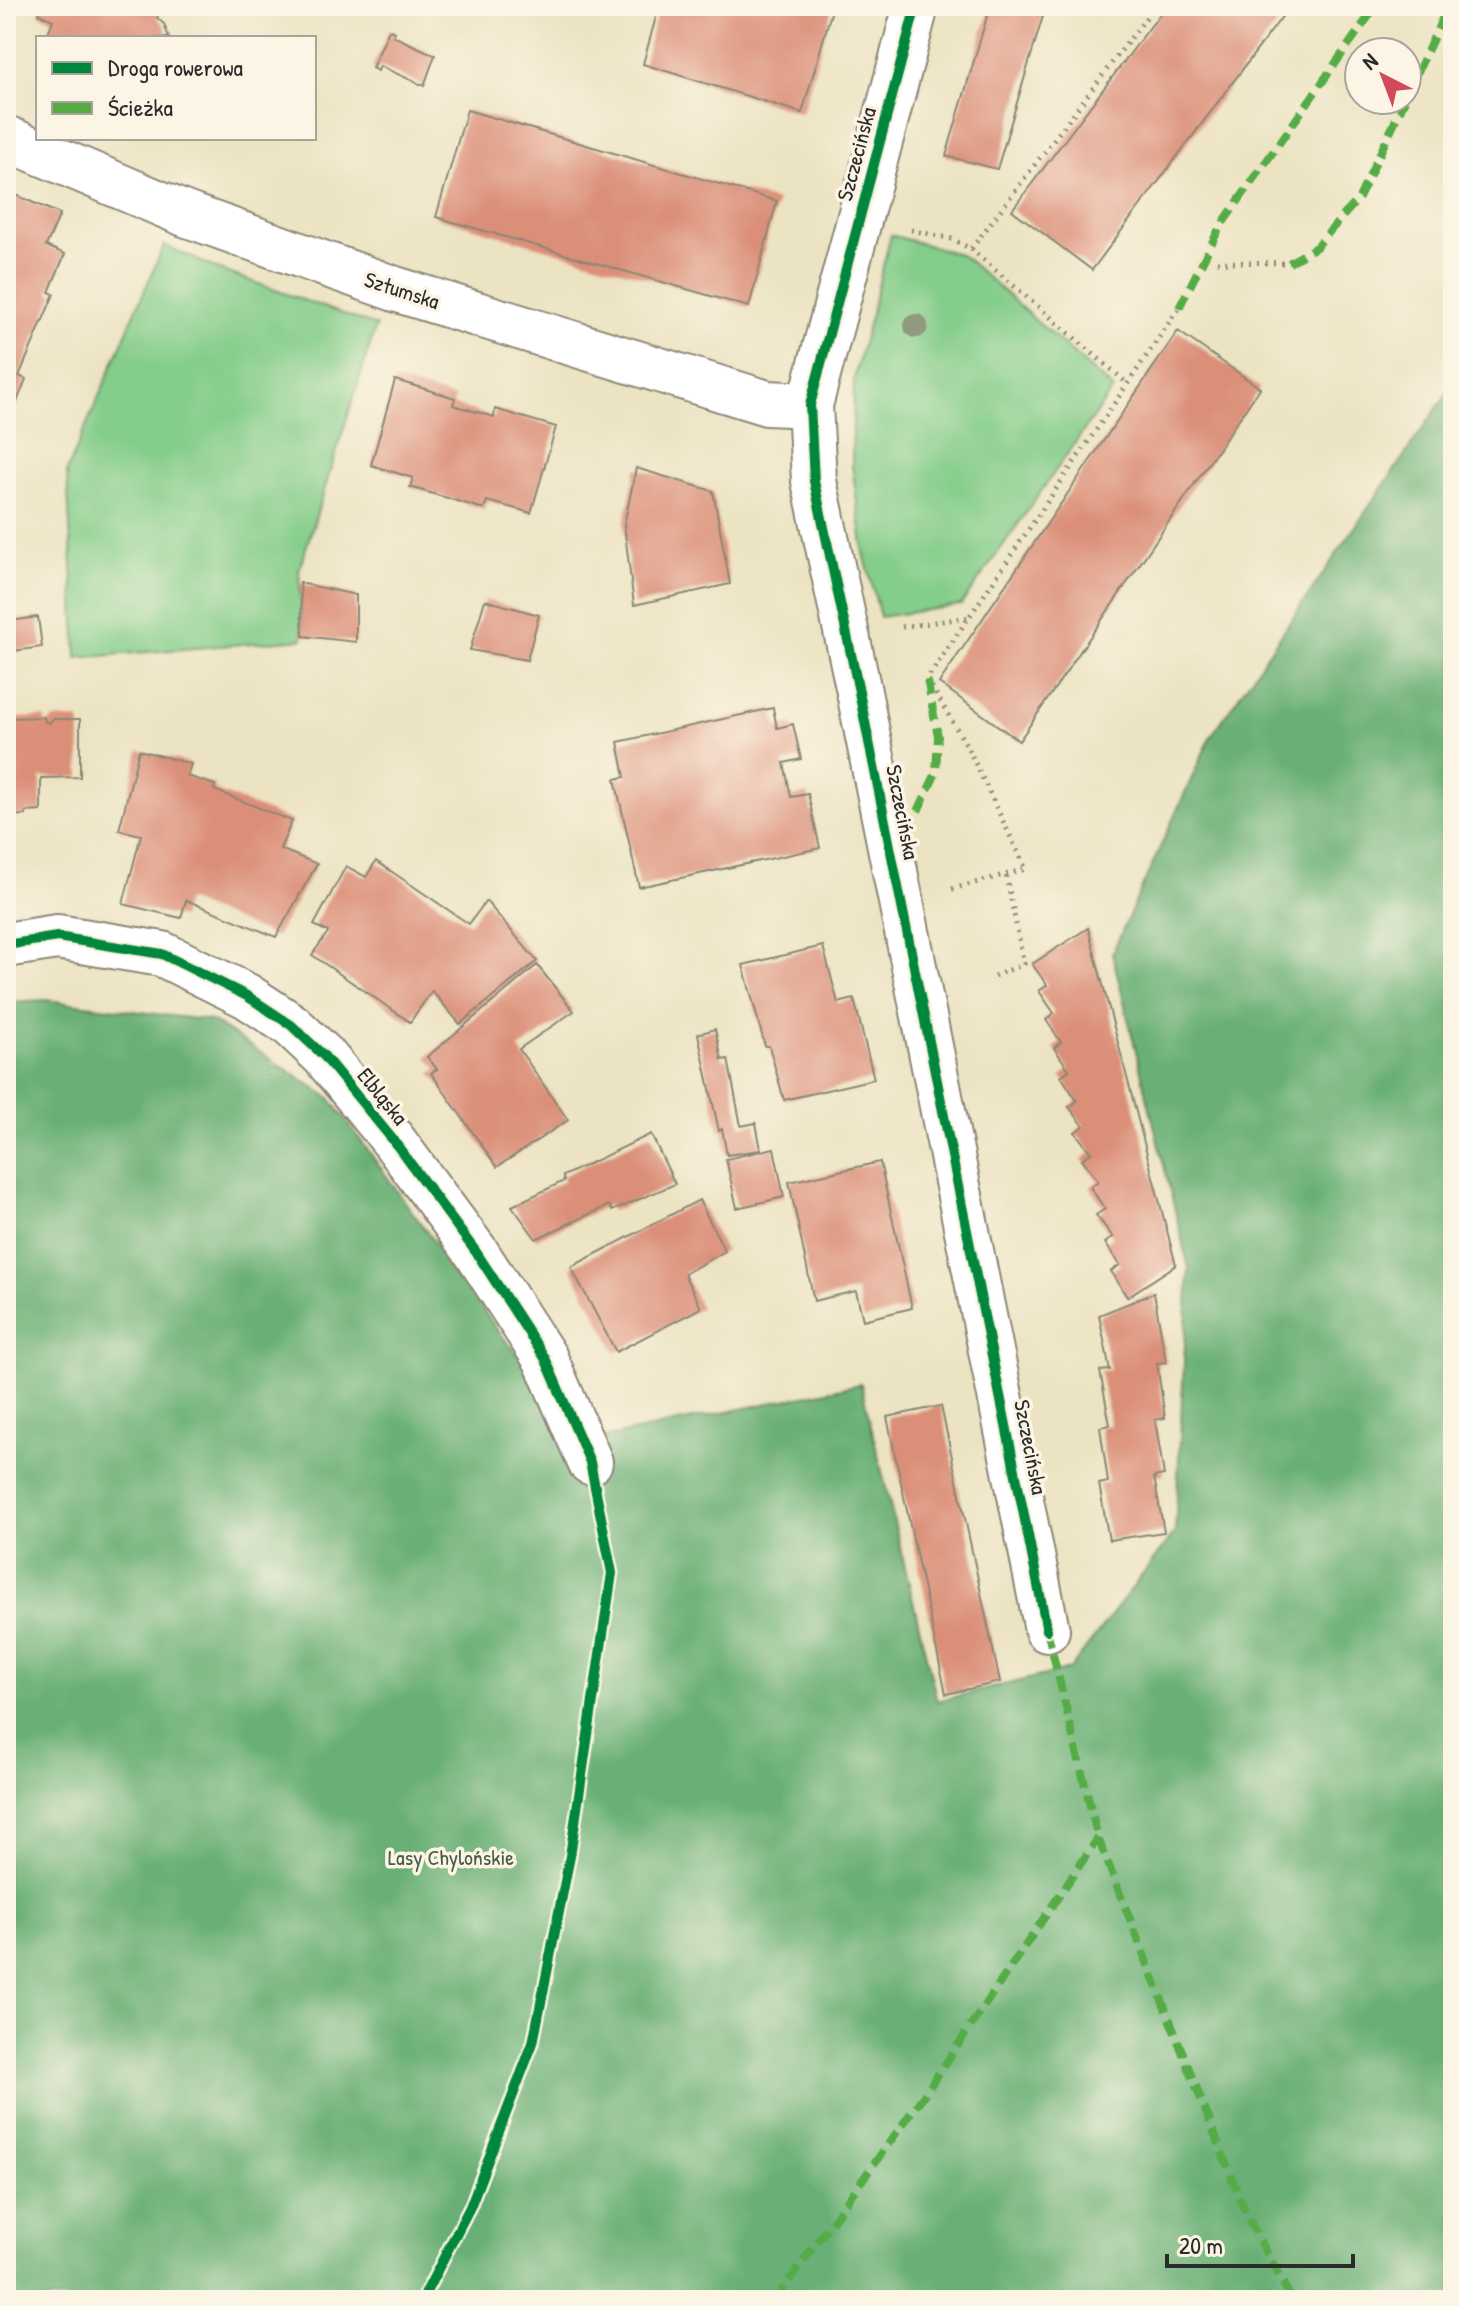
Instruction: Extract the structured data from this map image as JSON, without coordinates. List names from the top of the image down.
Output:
{
  "streets": {
    "street": ["Szczecińska", "Sztumska", "Elbląska"]
  },
  "crossings": [
    ["Szczecińska", "Sztumska"]
  ],
  "parks": ["Lasy Chylońskie"],
  "legend": ["Droga rowerowa", "Ścieżka"],
  "scale_bar": "20 m",
  "north": "top left"
}
